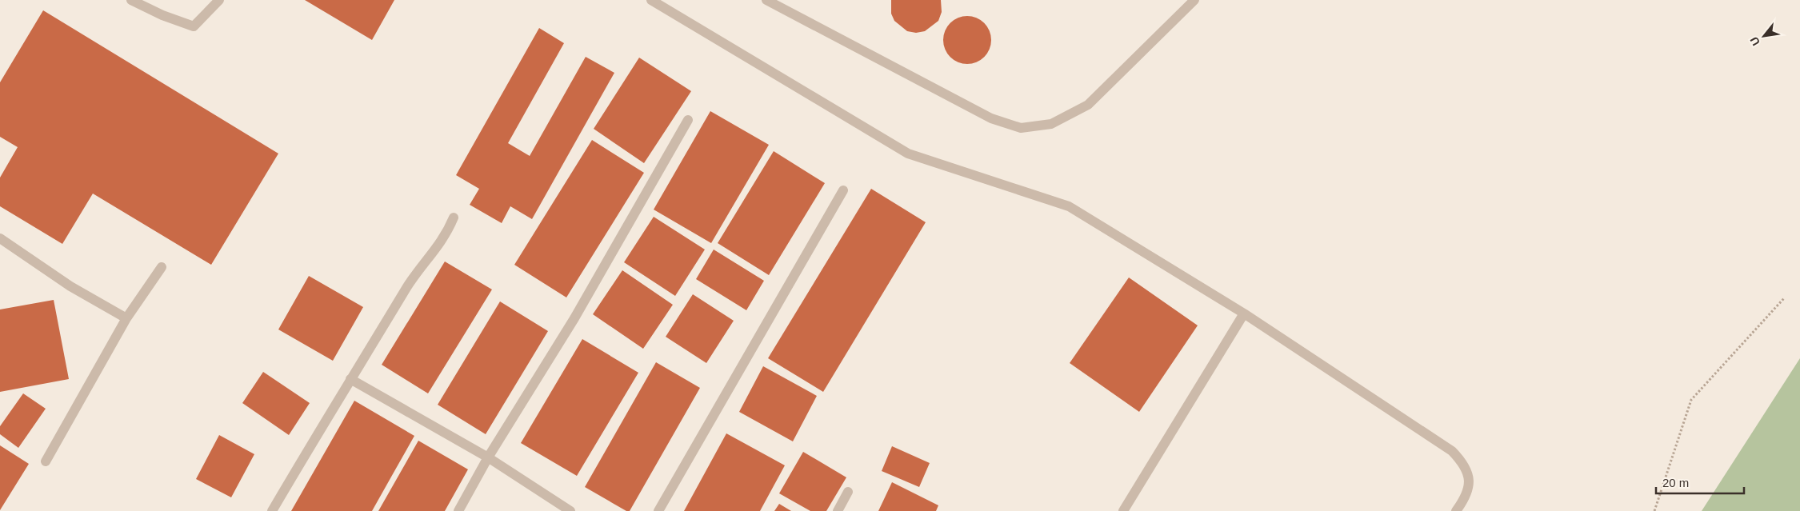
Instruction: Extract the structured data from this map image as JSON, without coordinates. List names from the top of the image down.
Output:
{
  "scale_bar": "20 m",
  "north": "bottom left"
}
